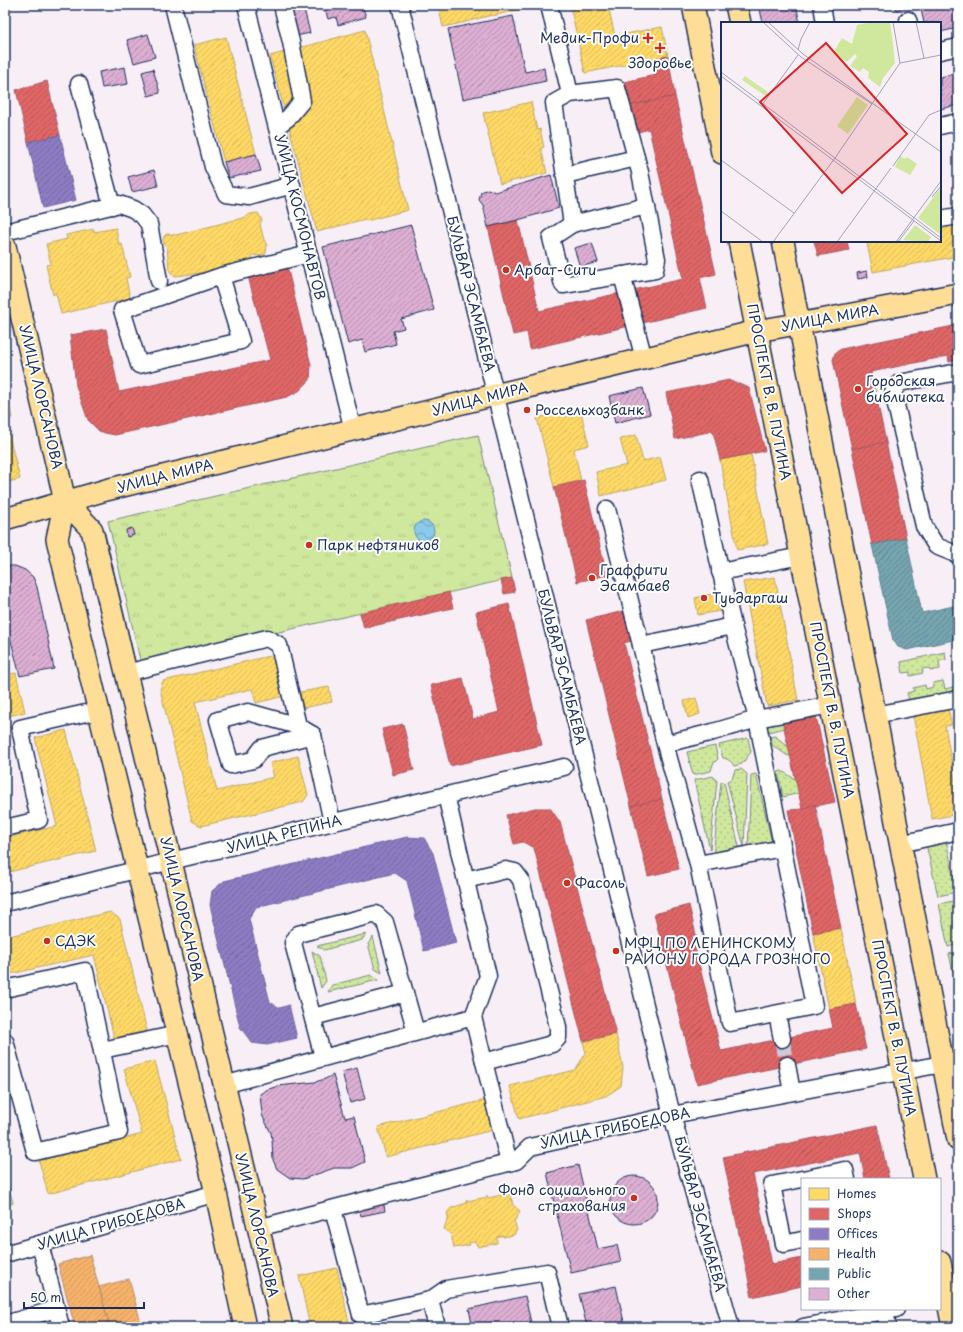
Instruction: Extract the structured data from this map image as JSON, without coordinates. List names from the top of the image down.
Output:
{
  "streets": {
    "main road": ["УЛИЦА МИРА", "ПРОСПЕКТ В. В. ПУТИНА", "УЛИЦА ЛОРСАНОВА"],
    "street": [
      "УЛИЦА КОСМОНАВТОВ",
      "БУЛЬВАР ЭСАМБАЕВА",
      "УЛИЦА РЕПИНА",
      "УЛИЦА ГРИБОЕДОВА"
    ]
  },
  "crossings": [
    ["УЛИЦА КОСМОНАВТОВ", "УЛИЦА МИРА"],
    ["БУЛЬВАР ЭСАМБАЕВА", "УЛИЦА МИРА"],
    ["БУЛЬВАР ЭСАМБАЕВА", "УЛИЦА ГРИБОЕДОВА"],
    ["УЛИЦА МИРА", "ПРОСПЕКТ В. В. ПУТИНА"],
    ["УЛИЦА МИРА", "УЛИЦА ЛОРСАНОВА"],
    ["ПРОСПЕКТ В. В. ПУТИНА", "УЛИЦА ГРИБОЕДОВА"],
    ["УЛИЦА ЛОРСАНОВА", "УЛИЦА РЕПИНА"],
    ["УЛИЦА ЛОРСАНОВА", "УЛИЦА ГРИБОЕДОВА"]
  ],
  "places": {
    "health": ["Медик-Профи", "Здоровье"],
    "other": [
      "Арбат-Сити",
      "Городская библиотека",
      "Россельхозбанк",
      "Парк нефтяников",
      "Граффити Эсамбаев",
      "Туьдаргаш",
      "Фасоль",
      "СДЭК",
      "МФЦ ПО ЛЕНИНСКОМУ РАЙОНУ ГОРОДА ГРОЗНОГО",
      "Фонд социального страхования"
    ]
  },
  "legend": [
    "Homes",
    "Shops",
    "Offices",
    "Health",
    "Public",
    "Other"
  ],
  "scale_bar": "50 m"
}
